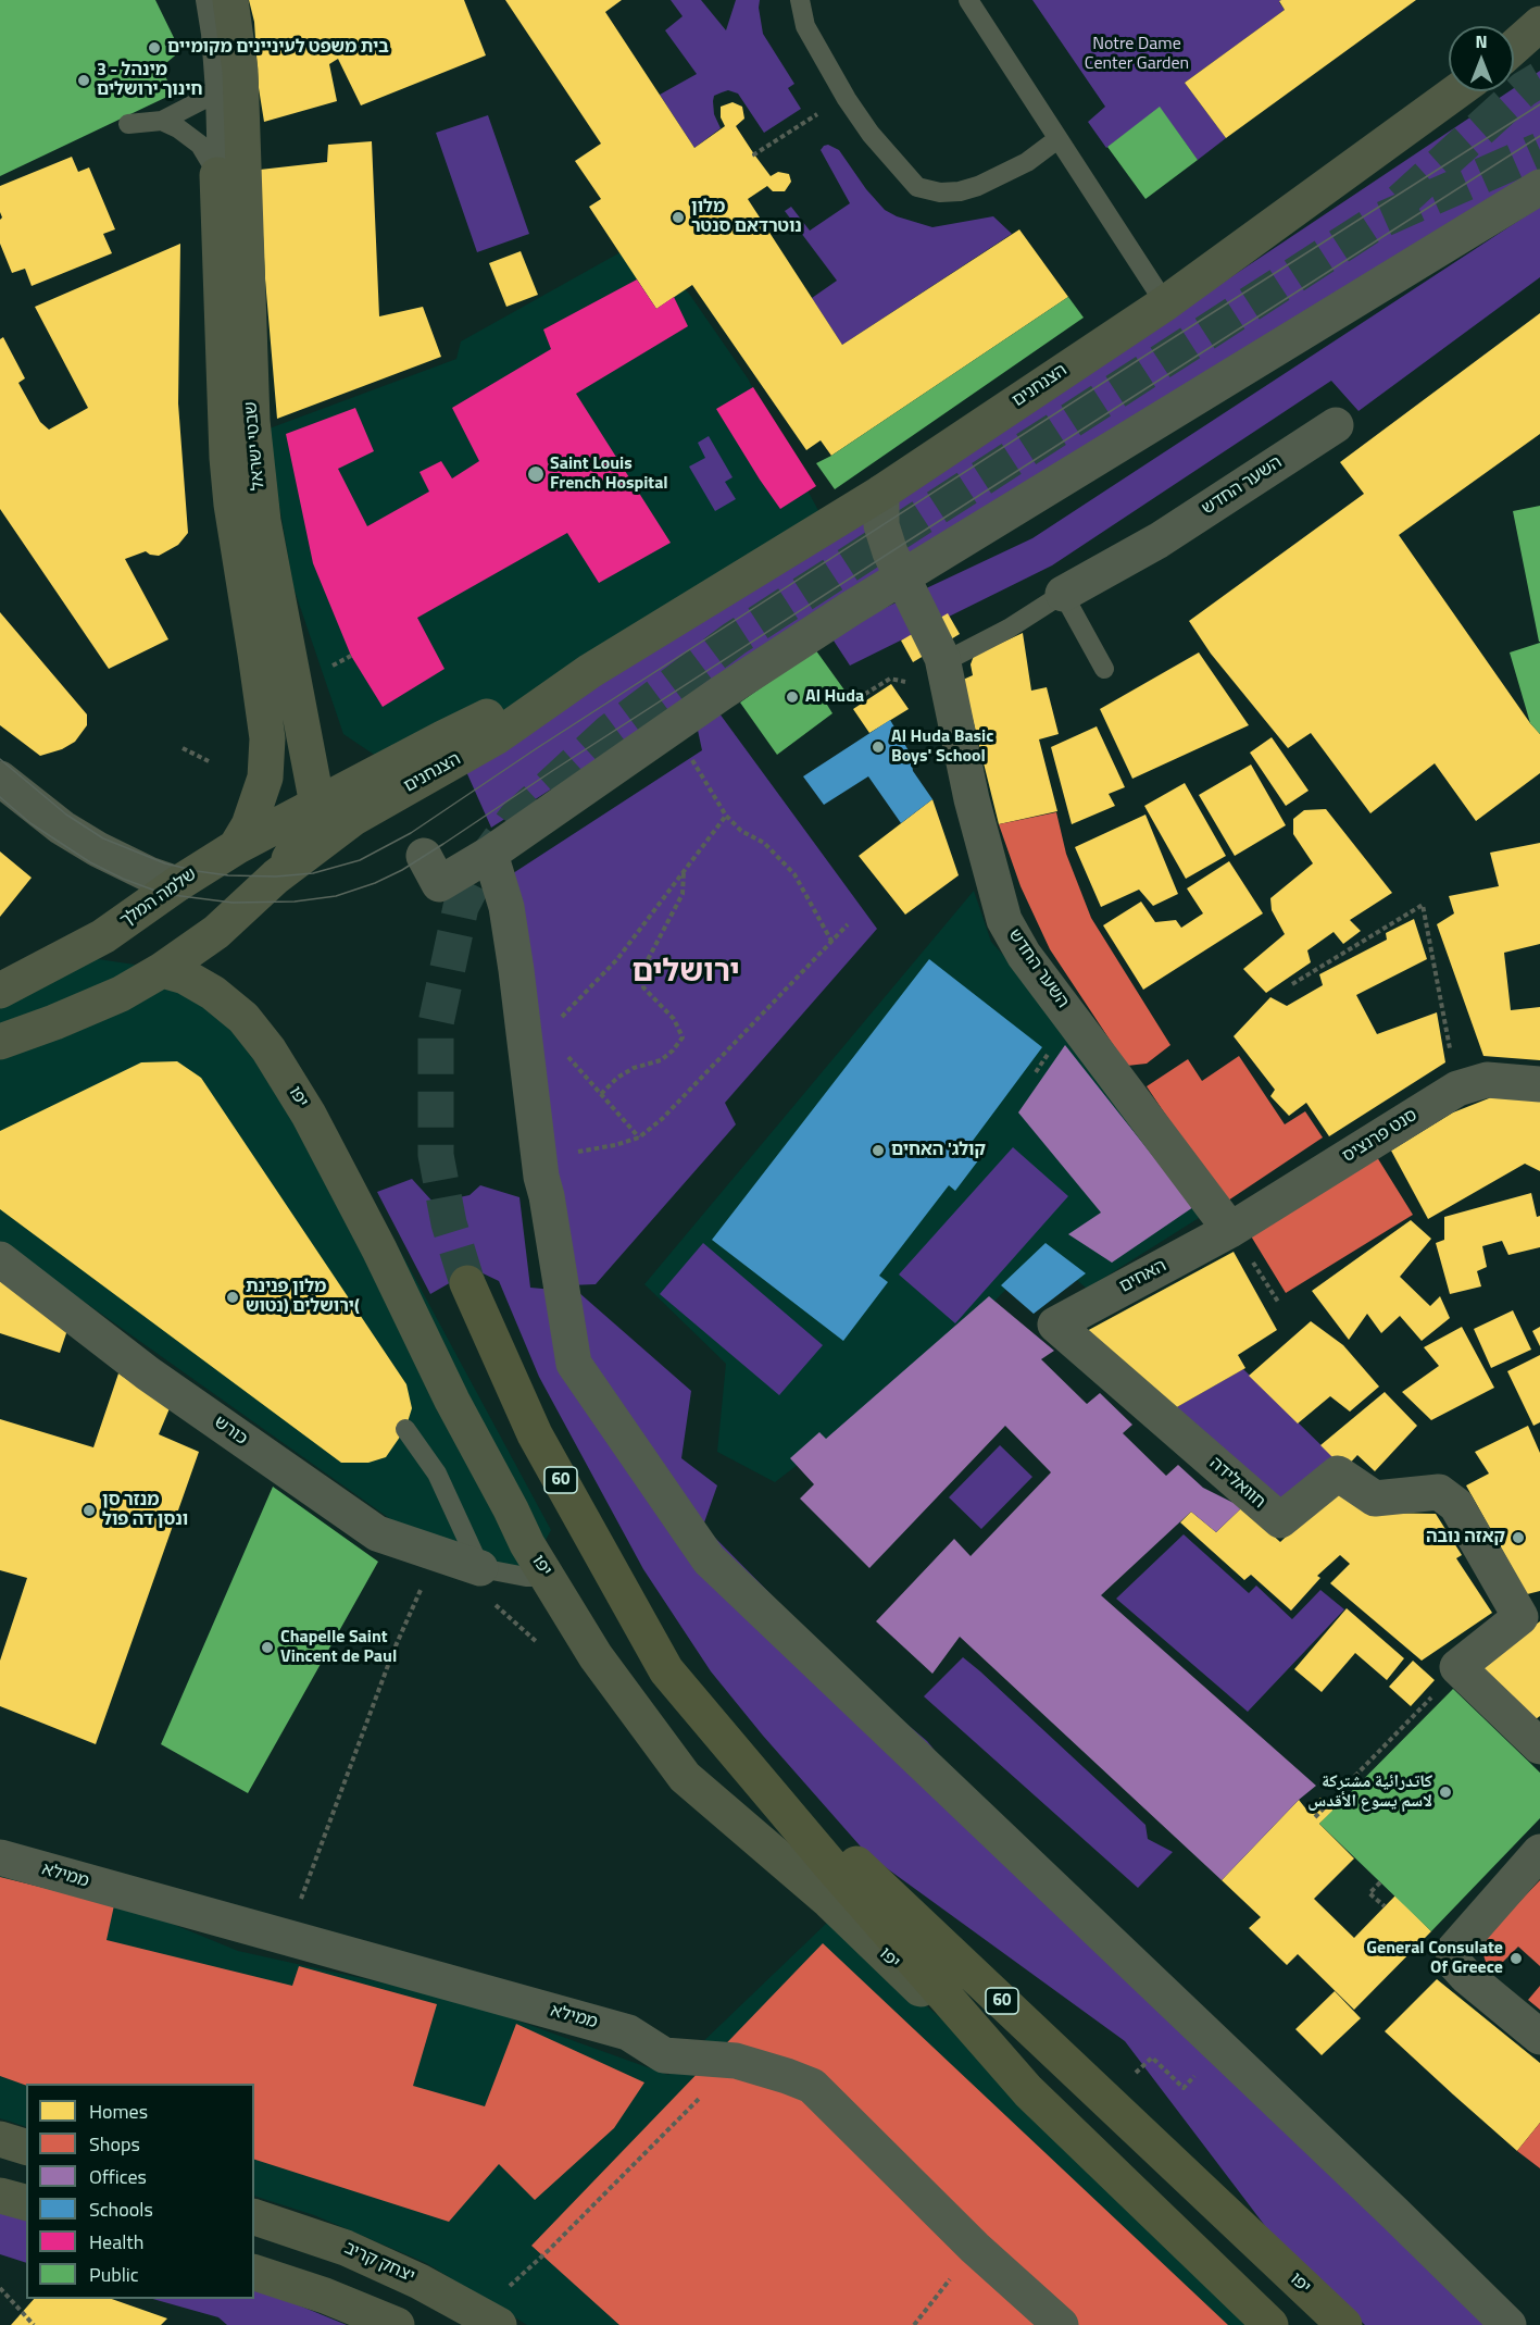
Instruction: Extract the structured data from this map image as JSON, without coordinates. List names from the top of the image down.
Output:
{
  "streets": {
    "highway": ["יפו", "60"],
    "street": [
      "הצנחנים",
      "שבטי ישראל",
      "השער החדש",
      "שלמה המלך",
      "סנט פרנציס",
      "האחים",
      "כורש",
      "חוואלידה",
      "ממילא",
      "יצחק קריב"
    ]
  },
  "crossings": [
    ["הצנחנים", "שבטי ישראל"],
    ["הצנחנים", "השער החדש"],
    ["הצנחנים", "שלמה המלך"],
    ["שבטי ישראל", "שלמה המלך"],
    ["השער החדש", "סנט פרנציס"],
    ["השער החדש", "האחים"],
    ["סנט פרנציס", "האחים"],
    ["האחים", "חוואלידה"]
  ],
  "districts": ["ירושלים"],
  "parks": ["Notre Dame Center Garden"],
  "places": [
    "בית משפט לעיניינים מקומיים",
    "3 - מינהל חינוך ירושלים",
    "מלון נוטרדאם סנטר",
    "Saint Louis French Hospital",
    "Al Huda",
    "Al Huda Basic Boys' School",
    "קולג' האחים",
    "מלון פנינת ירושלים (נטוש(",
    "מנזר סן ונסן דה פול",
    "קאזה נובה",
    "Chapelle Saint Vincent de Paul",
    "كاتدرائية مشتركة لاسم يسوع الأقدس",
    "General Consulate Of Greece"
  ],
  "legend": [
    "Homes",
    "Shops",
    "Offices",
    "Schools",
    "Health",
    "Public"
  ],
  "north": "top"
}
